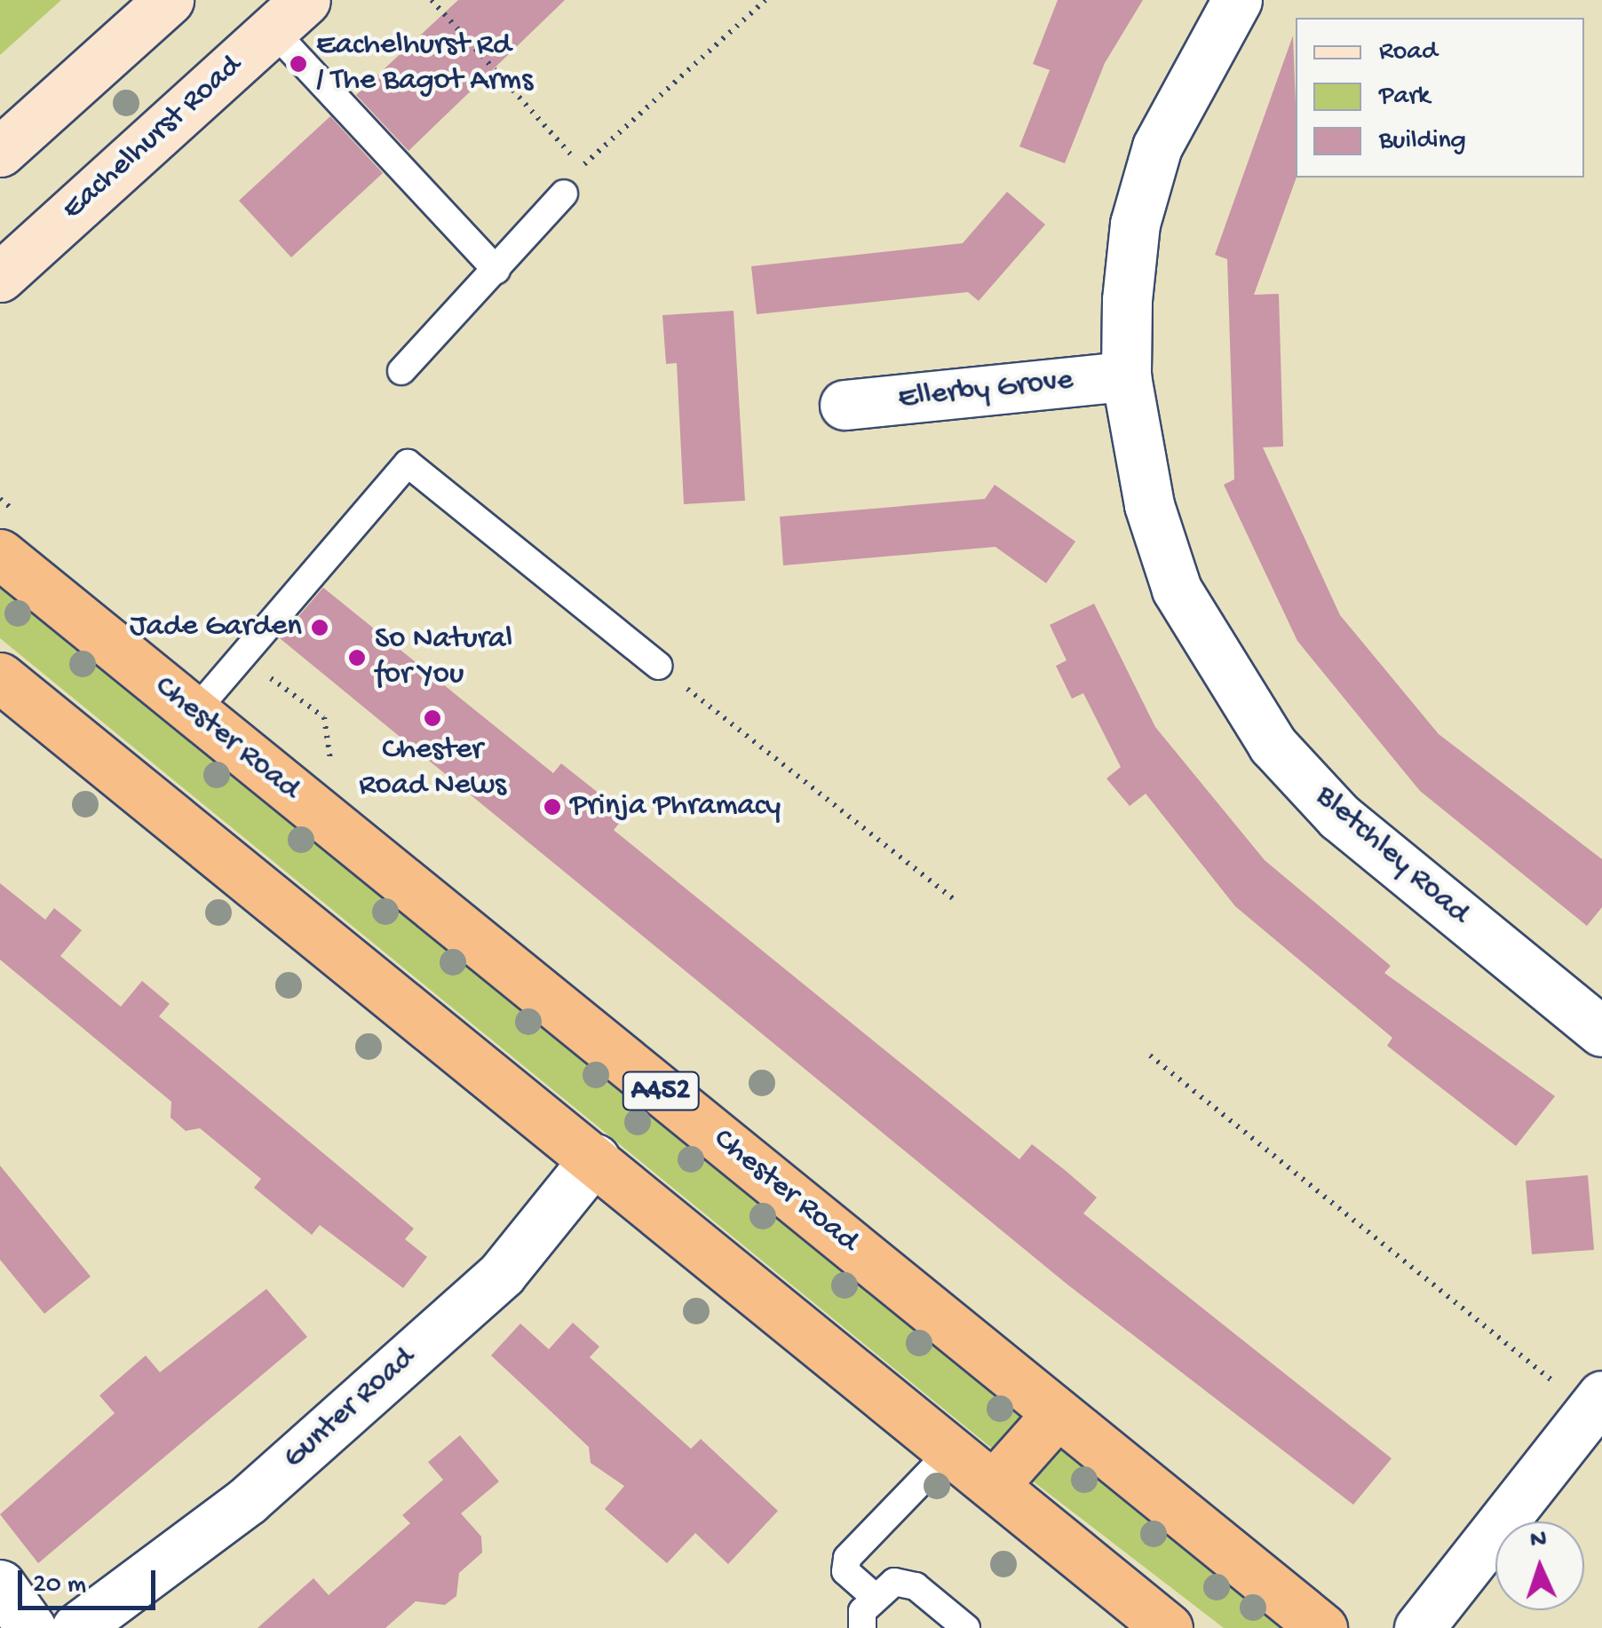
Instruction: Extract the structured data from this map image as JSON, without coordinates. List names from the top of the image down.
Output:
{
  "streets": {
    "highway": ["Chester Road", "A452"],
    "main road": ["Eachelhurst Road"],
    "street": ["Ellerby Grove", "Bletchley Road", "Gunter Road"]
  },
  "crossings": [
    ["Ellerby Grove", "Bletchley Road"]
  ],
  "places": [
    "Eachelhurst Rd / The Bagot Arms",
    "Jade Garden",
    "So Natural for You",
    "Chester Road News",
    "Prinja Phramacy"
  ],
  "legend": ["Road", "Park", "Building"],
  "scale_bar": "20 m",
  "north": "top"
}
